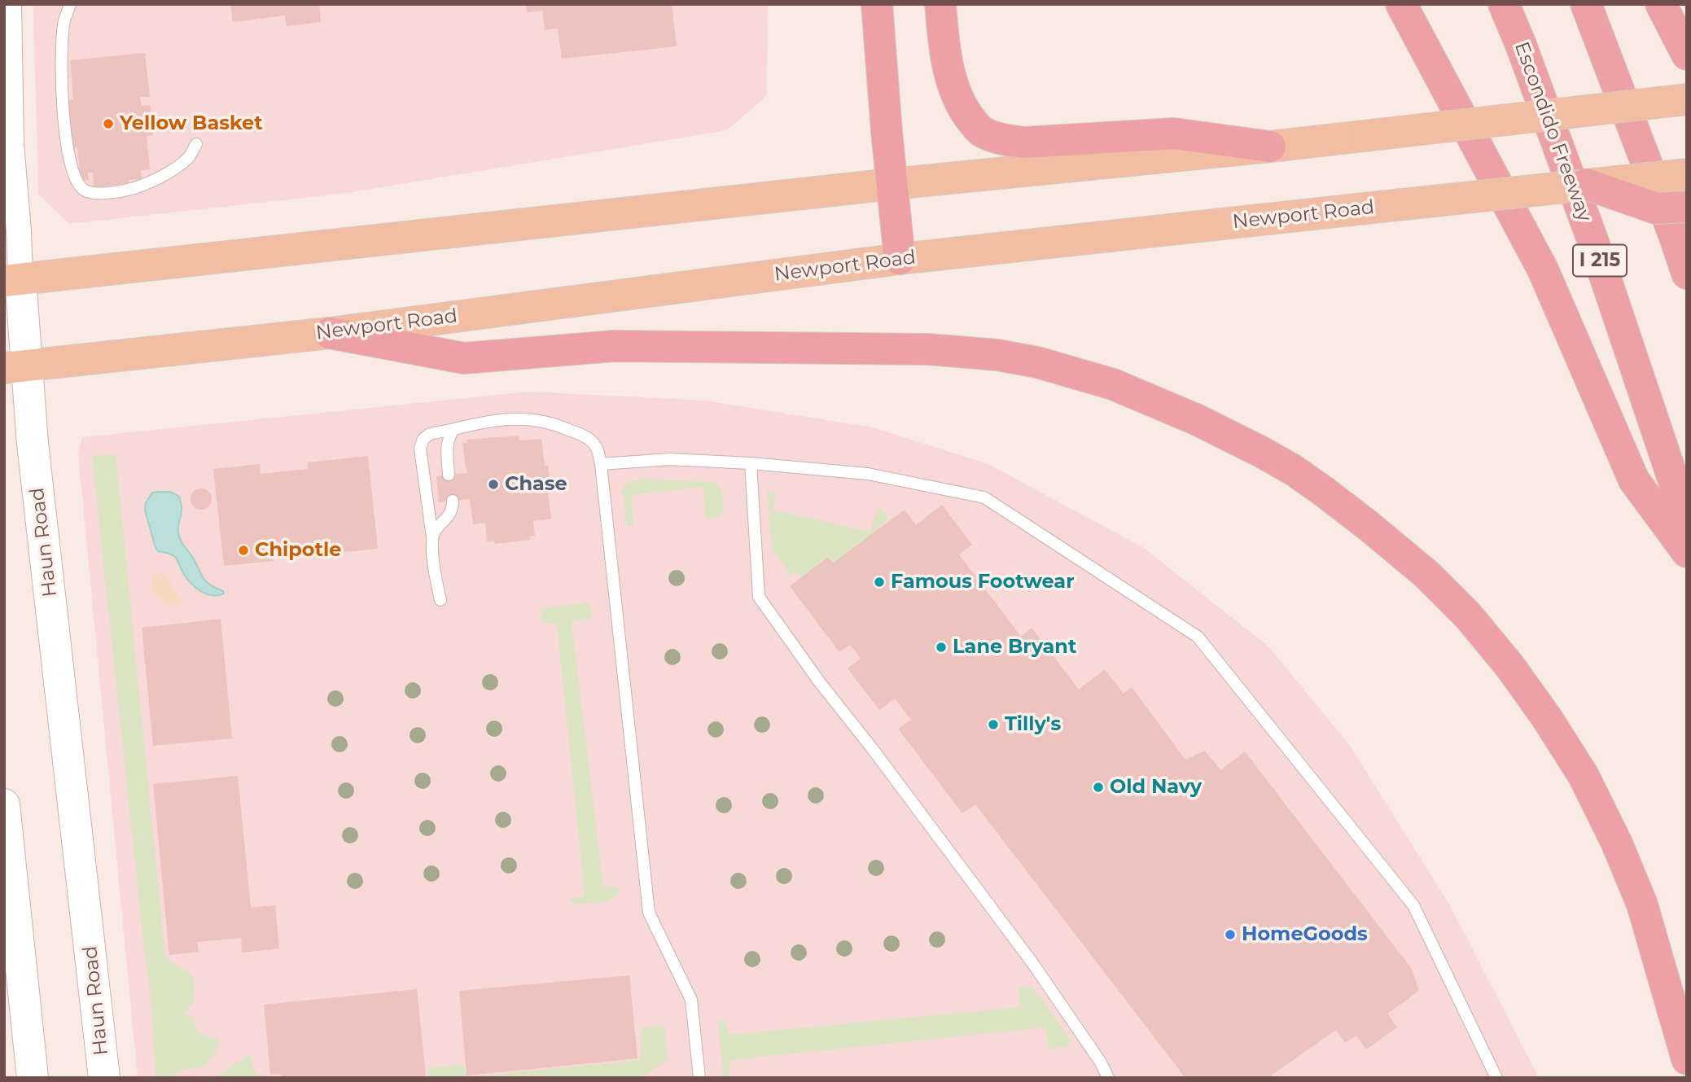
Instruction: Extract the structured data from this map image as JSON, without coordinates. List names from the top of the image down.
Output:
{
  "streets": {
    "highway": ["Escondido Freeway", "I 215"],
    "main road": ["Newport Road", "Haun Road"]
  },
  "crossings": [
    ["Newport Road", "Haun Road"]
  ],
  "places": [
    "Yellow Basket",
    "Chase",
    "Chipotle",
    "Famous Footwear",
    "Lane Bryant",
    "Tilly's",
    "Old Navy",
    "HomeGoods"
  ]
}
